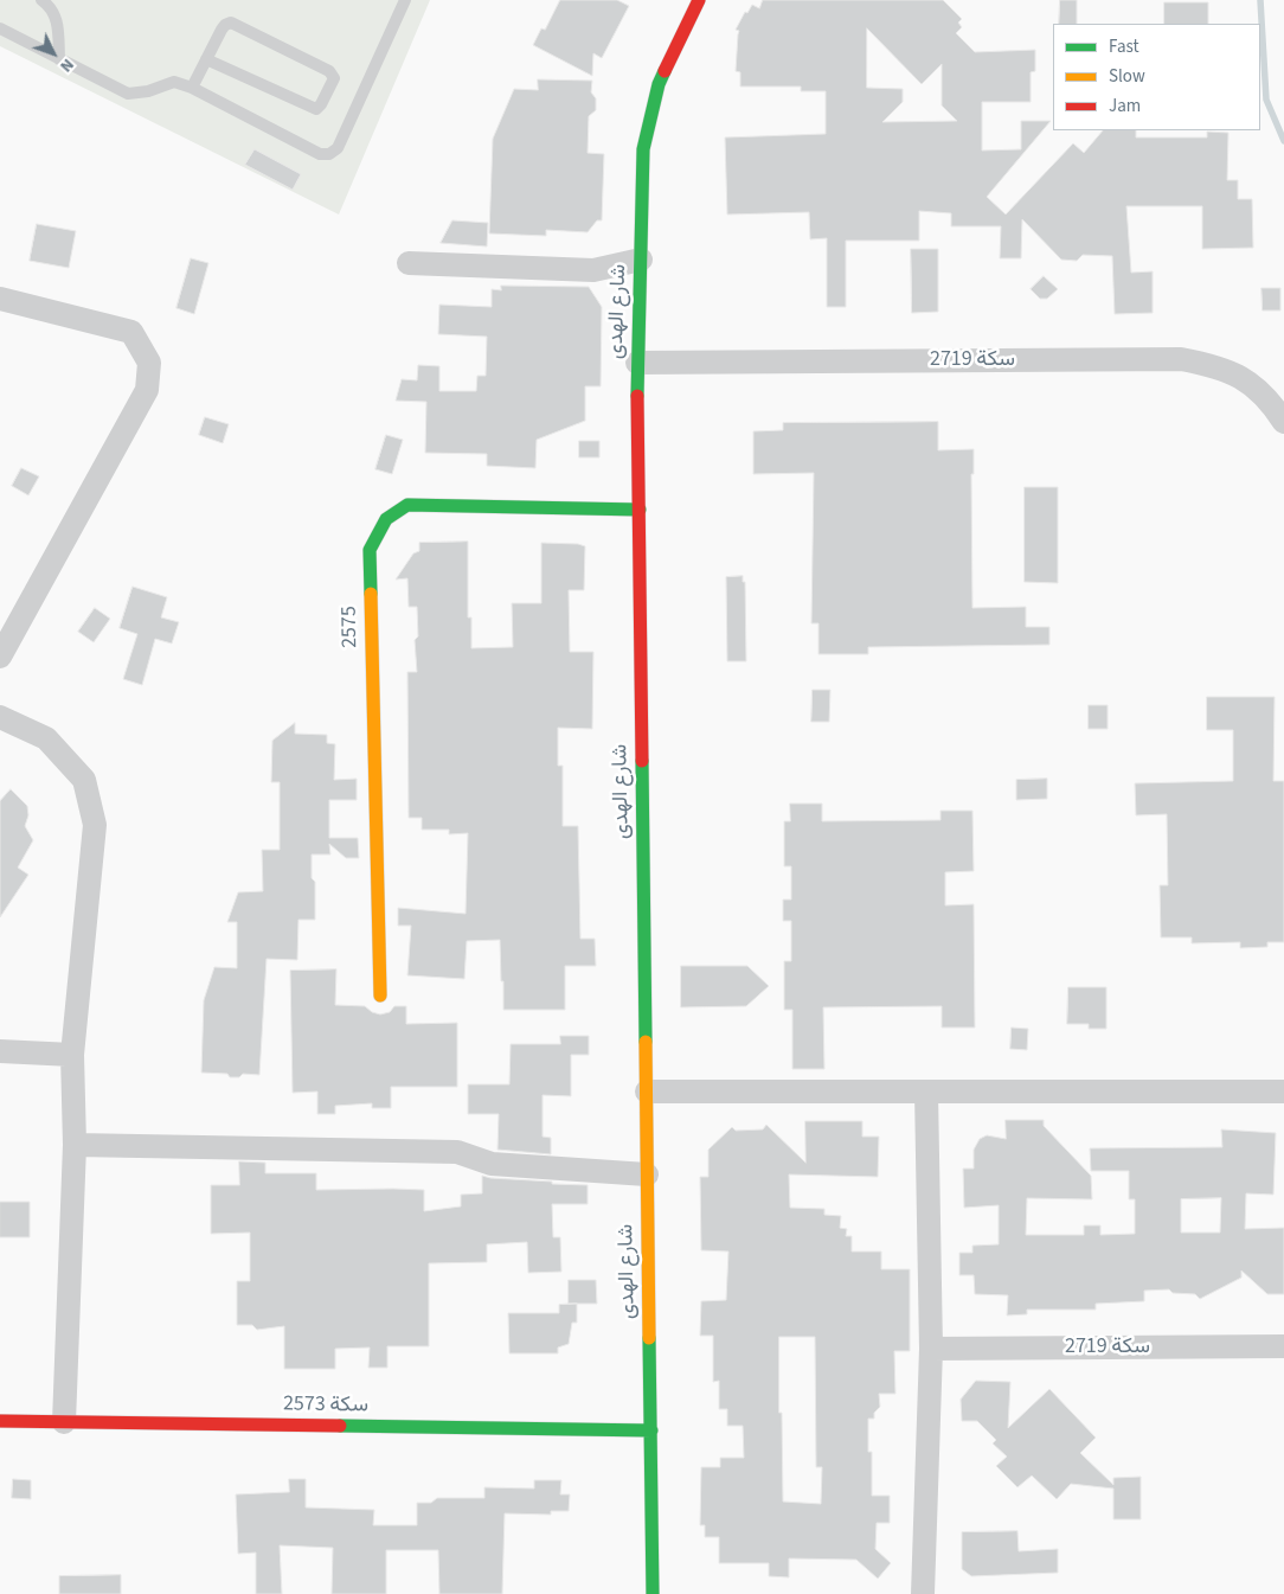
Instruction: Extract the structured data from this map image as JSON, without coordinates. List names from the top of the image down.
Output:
{
  "streets": {
    "street": [
      "شارع الهدى",
      "سكة 2719",
      "2575",
      "سكة 2573"
    ]
  },
  "crossings": [
    ["شارع الهدى", "سكة 2719"],
    ["شارع الهدى", "2575"],
    ["شارع الهدى", "سكة 2573"]
  ],
  "legend": ["Fast", "Slow", "Jam"],
  "north": "bottom right"
}
